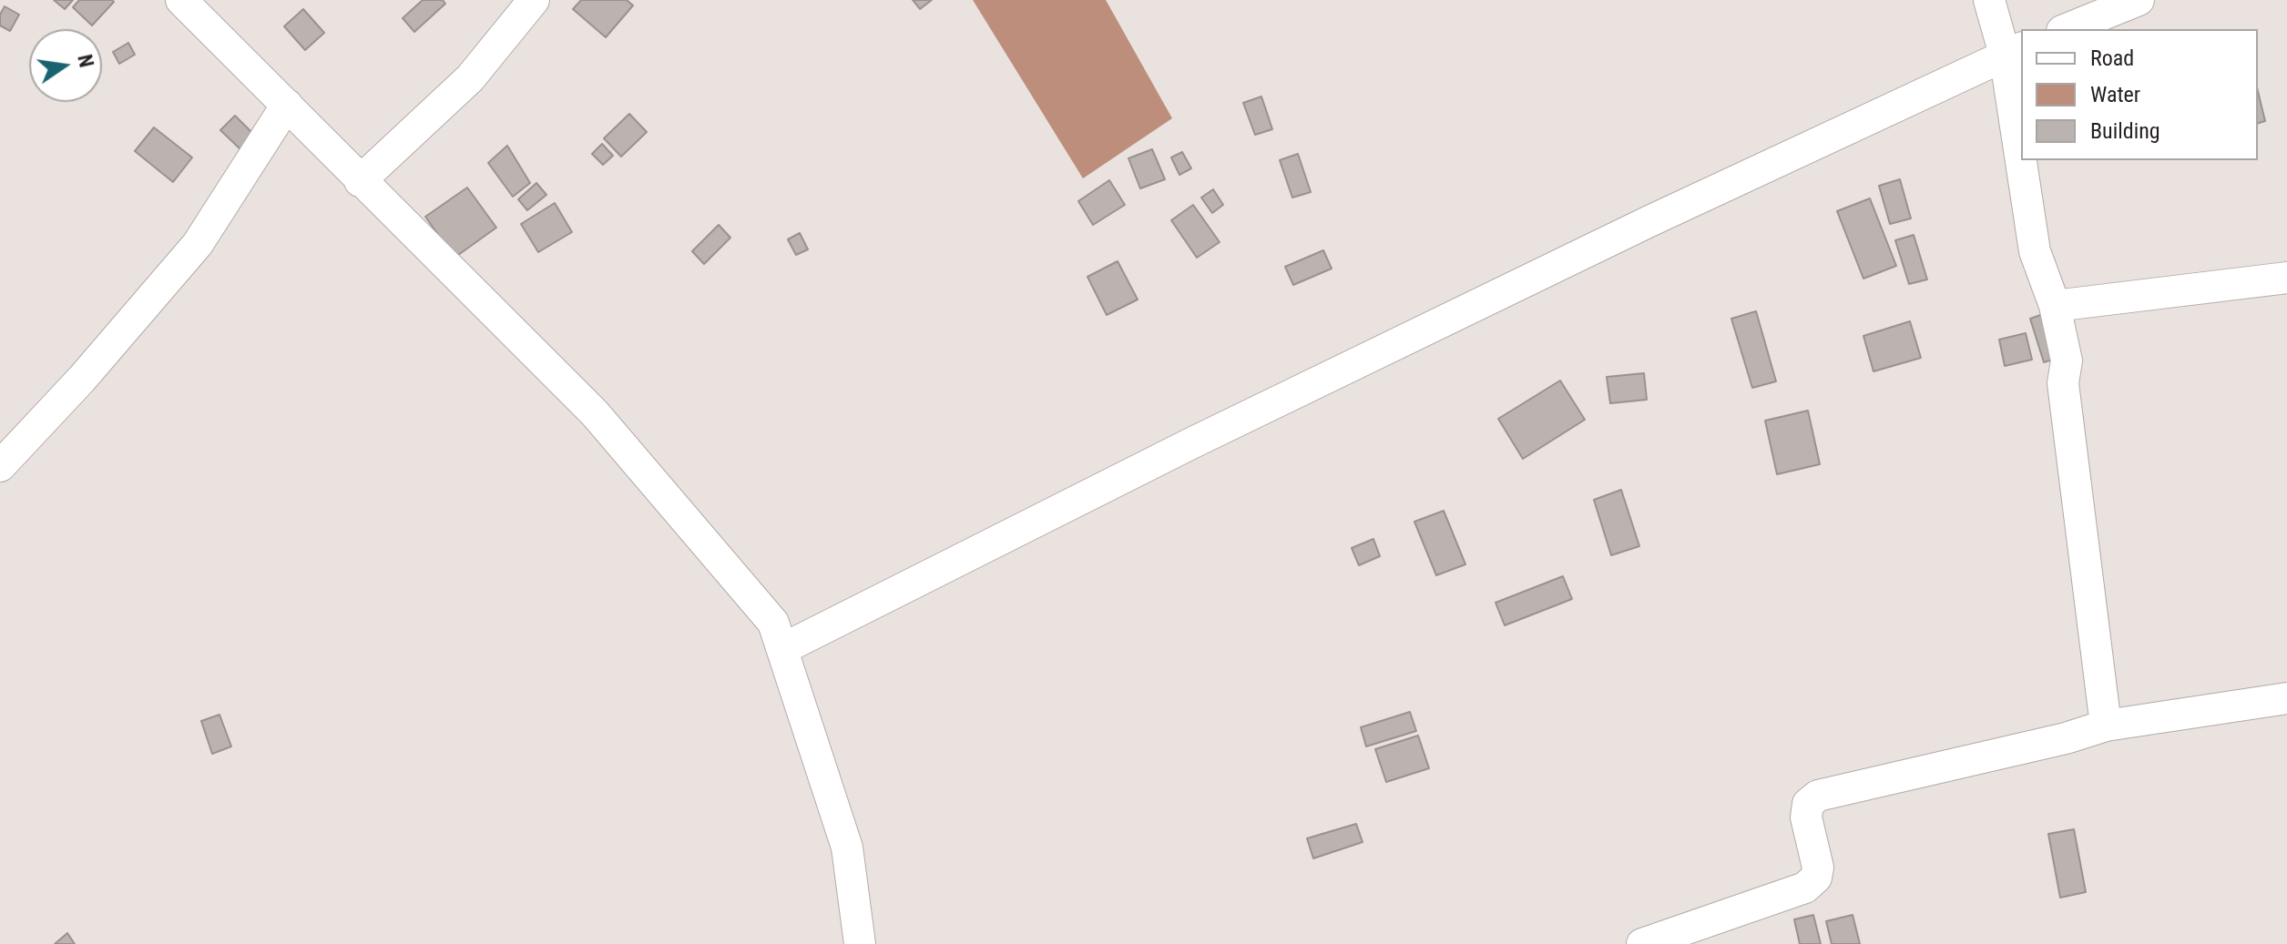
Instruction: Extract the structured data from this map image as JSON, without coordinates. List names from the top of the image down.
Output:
{
  "legend": ["Road", "Water", "Building"],
  "north": "right"
}
